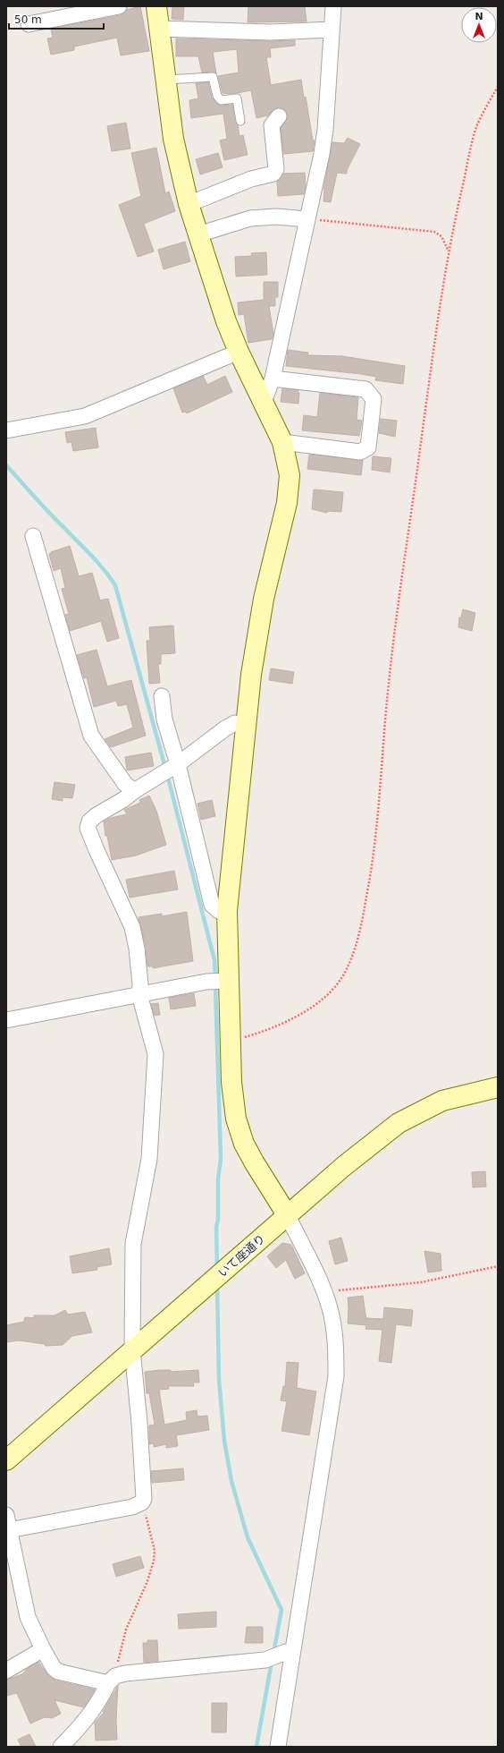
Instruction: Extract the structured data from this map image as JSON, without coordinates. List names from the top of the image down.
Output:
{
  "streets": {
    "street": ["いて座通り"]
  },
  "scale_bar": "50 m",
  "north": "top"
}
